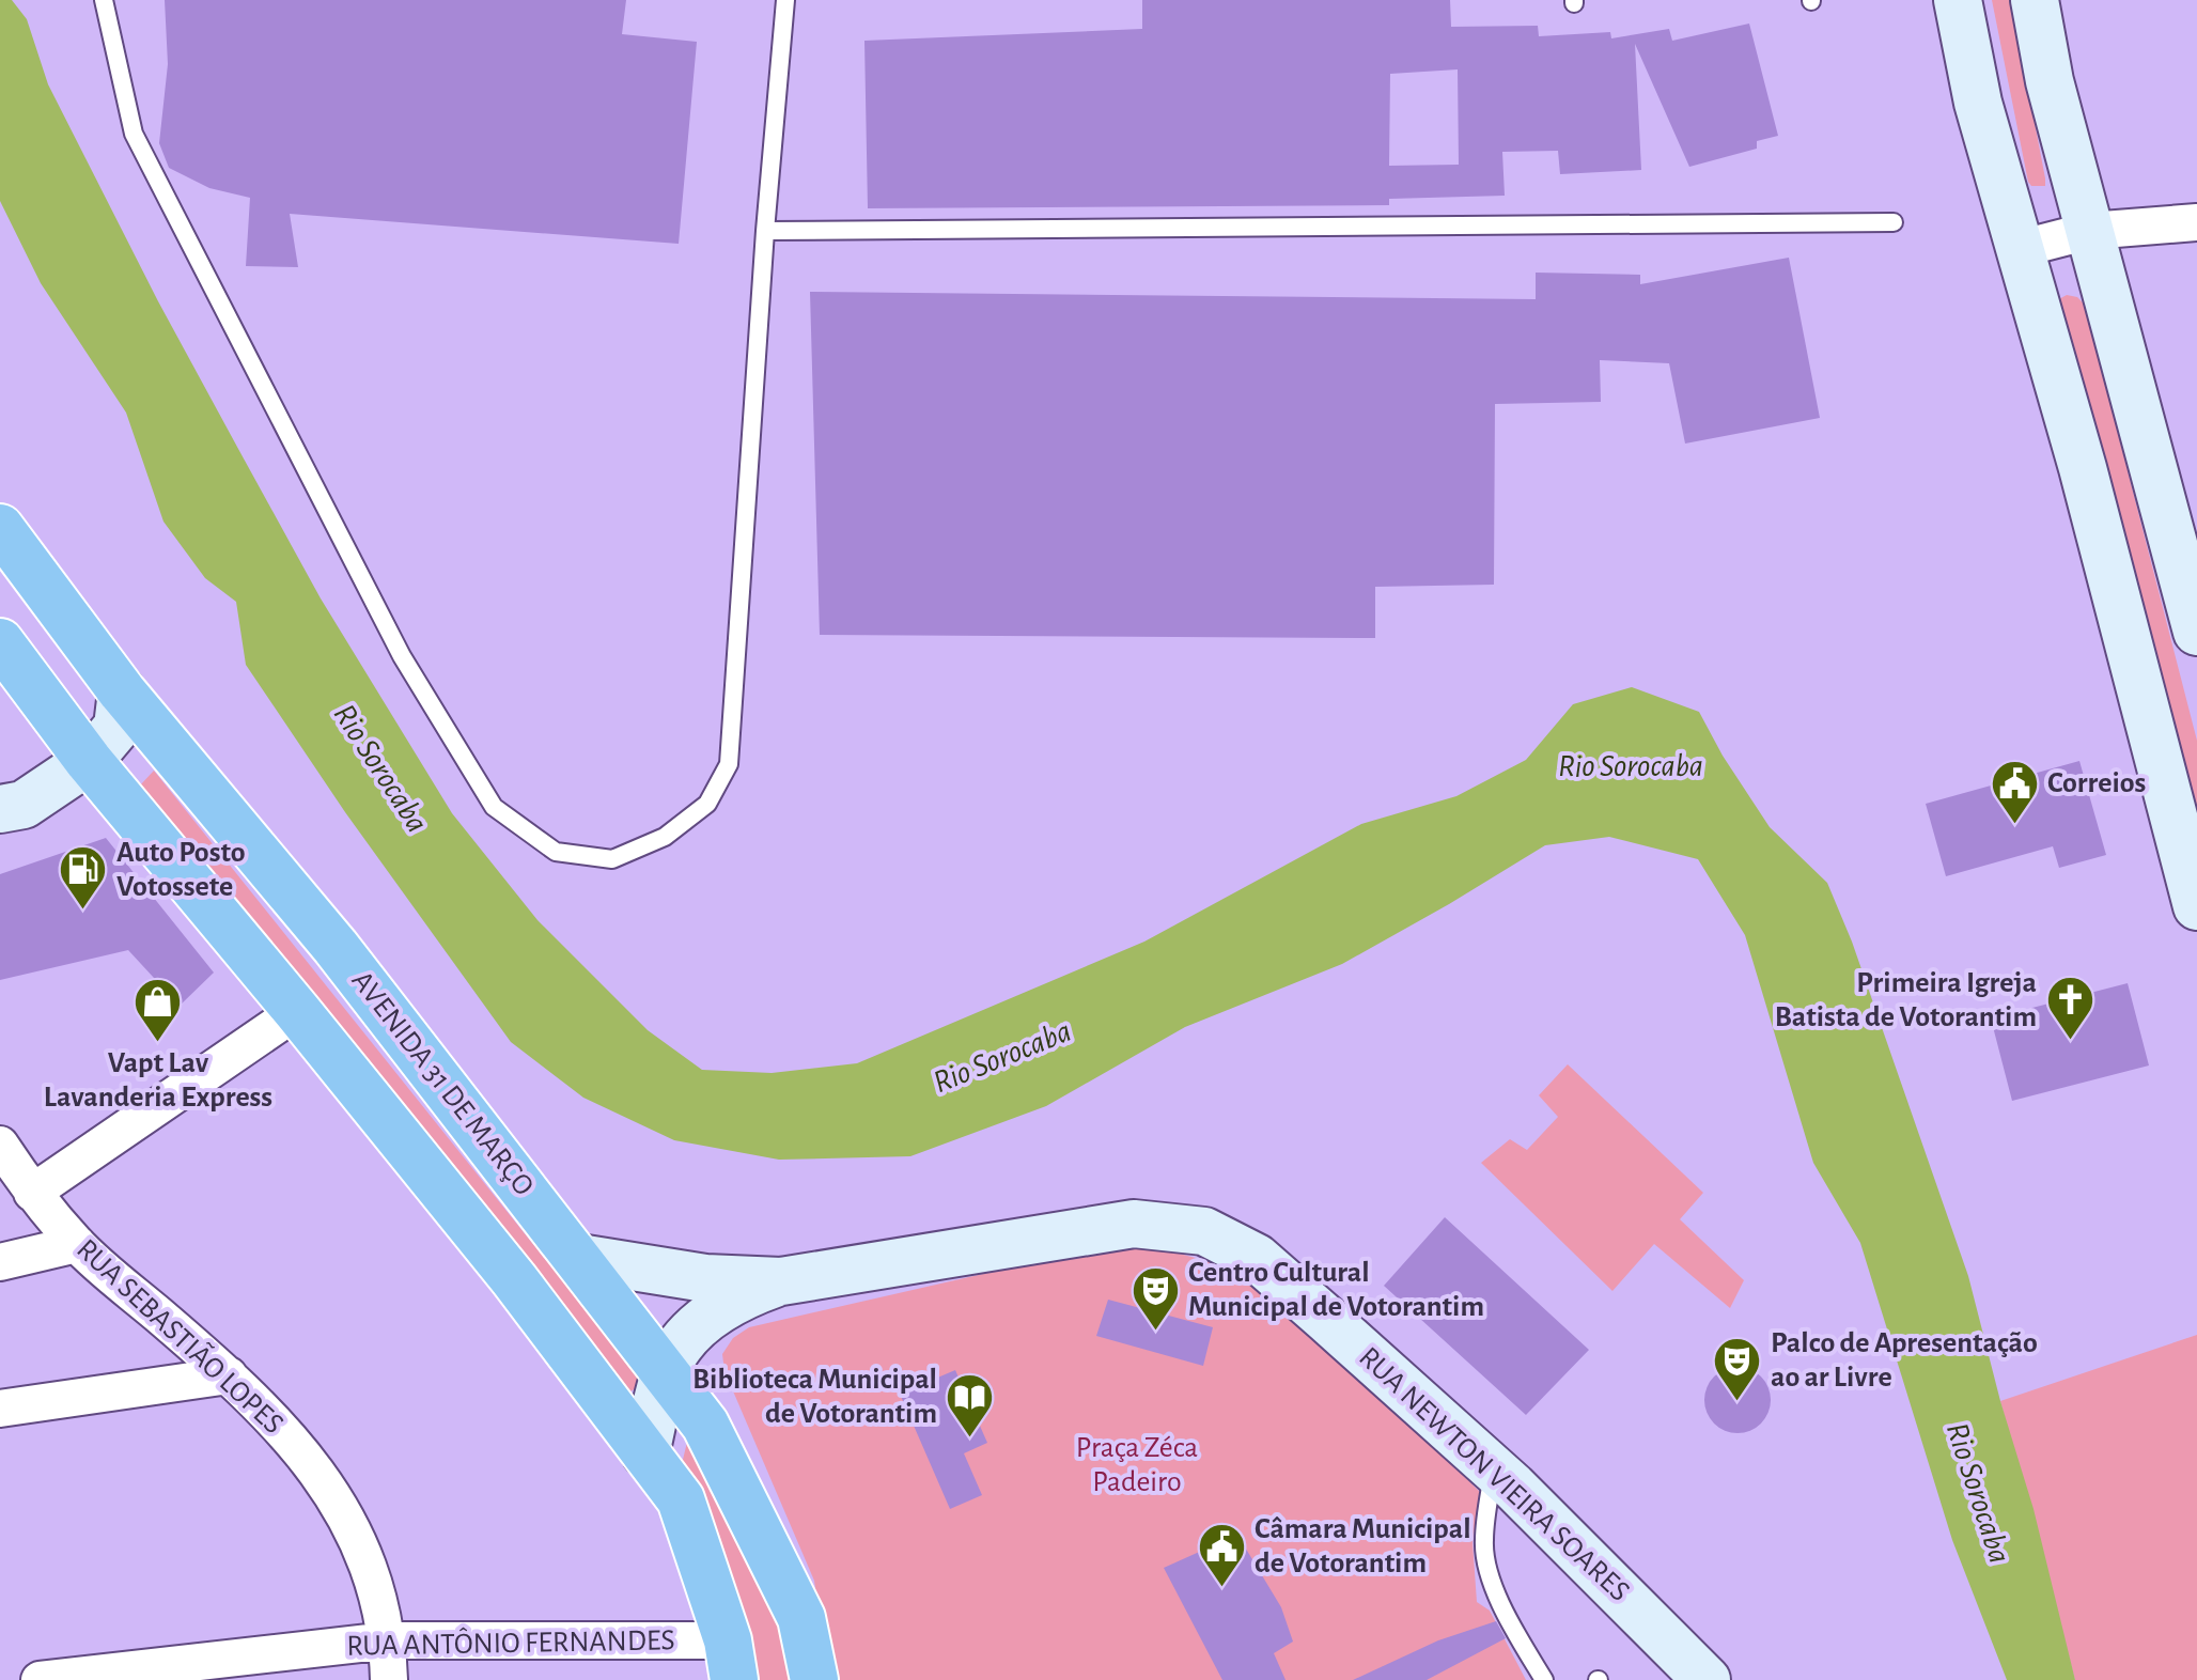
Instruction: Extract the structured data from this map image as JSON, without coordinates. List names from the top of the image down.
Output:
{
  "streets": {
    "highway": ["AVENIDA 31 DE MARÇO"],
    "main road": ["RUA NEWTON VIEIRA SOARES"],
    "street": ["RUA SEBASTIÃO LOPES", "RUA ANTÔNIO FERNANDES"]
  },
  "crossings": [
    ["RUA SEBASTIÃO LOPES", "RUA ANTÔNIO FERNANDES"]
  ],
  "water": ["Rio Sorocaba"],
  "parks": ["Praça Zéca Padeiro"],
  "places": {
    "public building": ["Correios", "Câmara Municipal de Votorantim"],
    "fuel station": ["Auto Posto Votossete"],
    "church": ["Primeira Igreja Batista de Votorantim"],
    "shop": ["Vapt Lav Lavanderia Express"],
    "theatre": ["Centro Cultural Municipal de Votorantim", "Palco de Apresentação ao ar Livre"],
    "library": ["Biblioteca Municipal de Votorantim"]
  }
}
